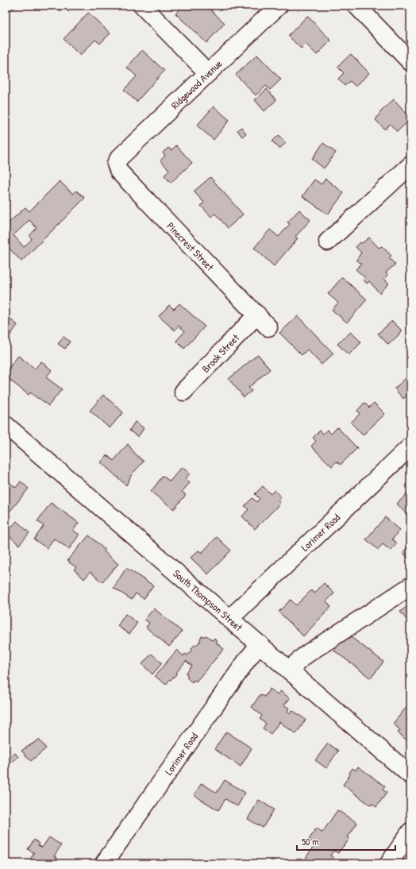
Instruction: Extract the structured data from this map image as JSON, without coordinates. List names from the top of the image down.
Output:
{
  "streets": {
    "street": [
      "Ridgewood Avenue",
      "Pinecrest Street",
      "Brook Street",
      "Lorimer Road",
      "South Thompson Street"
    ]
  },
  "crossings": [
    ["Ridgewood Avenue", "Pinecrest Street"],
    ["Pinecrest Street", "Brook Street"],
    ["Lorimer Road", "South Thompson Street"]
  ],
  "scale_bar": "50 m"
}
